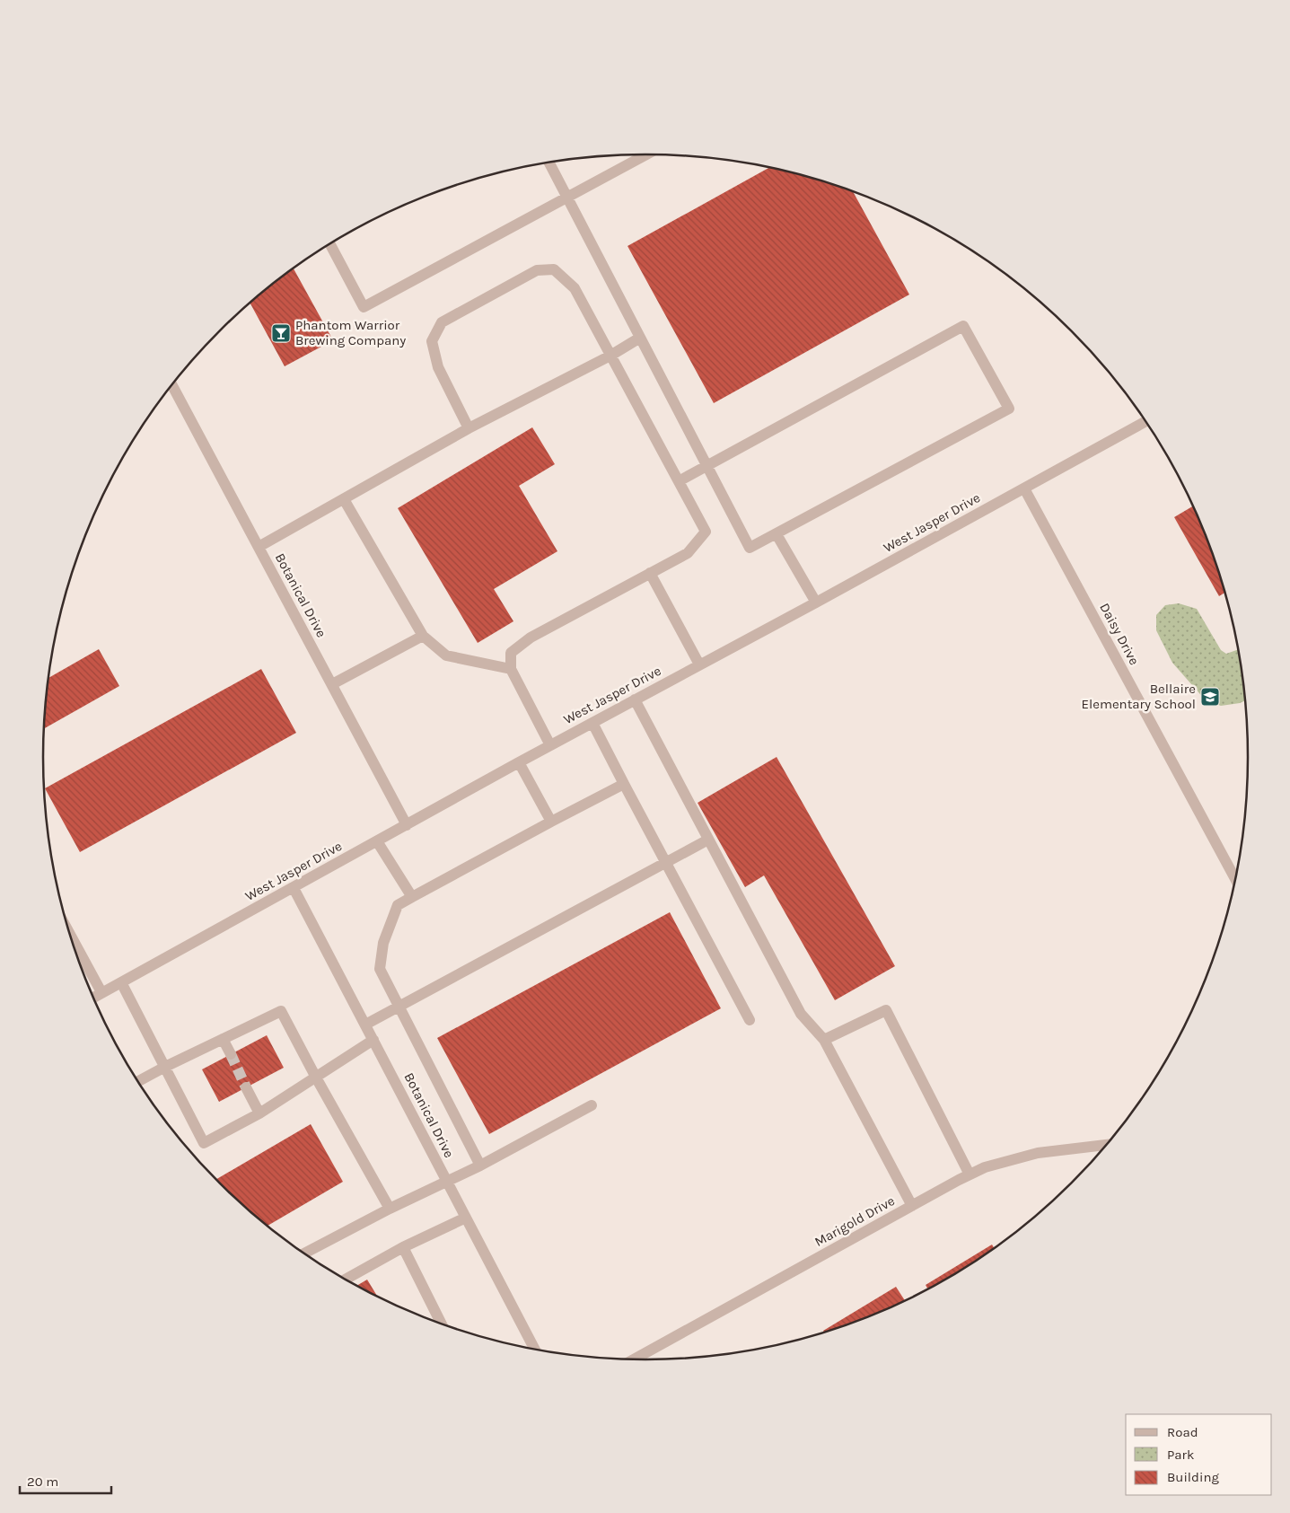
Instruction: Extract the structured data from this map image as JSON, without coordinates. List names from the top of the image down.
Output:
{
  "streets": {
    "street": [
      "West Jasper Drive",
      "Botanical Drive",
      "Daisy Drive",
      "Marigold Drive"
    ]
  },
  "crossings": [
    ["West Jasper Drive", "Botanical Drive"],
    ["West Jasper Drive", "Daisy Drive"]
  ],
  "places": {
    "bar": ["Phantom Warrior Brewing Company"],
    "school or university": ["Bellaire Elementary School"]
  },
  "legend": ["Road", "Park", "Building"],
  "scale_bar": "20 m"
}
